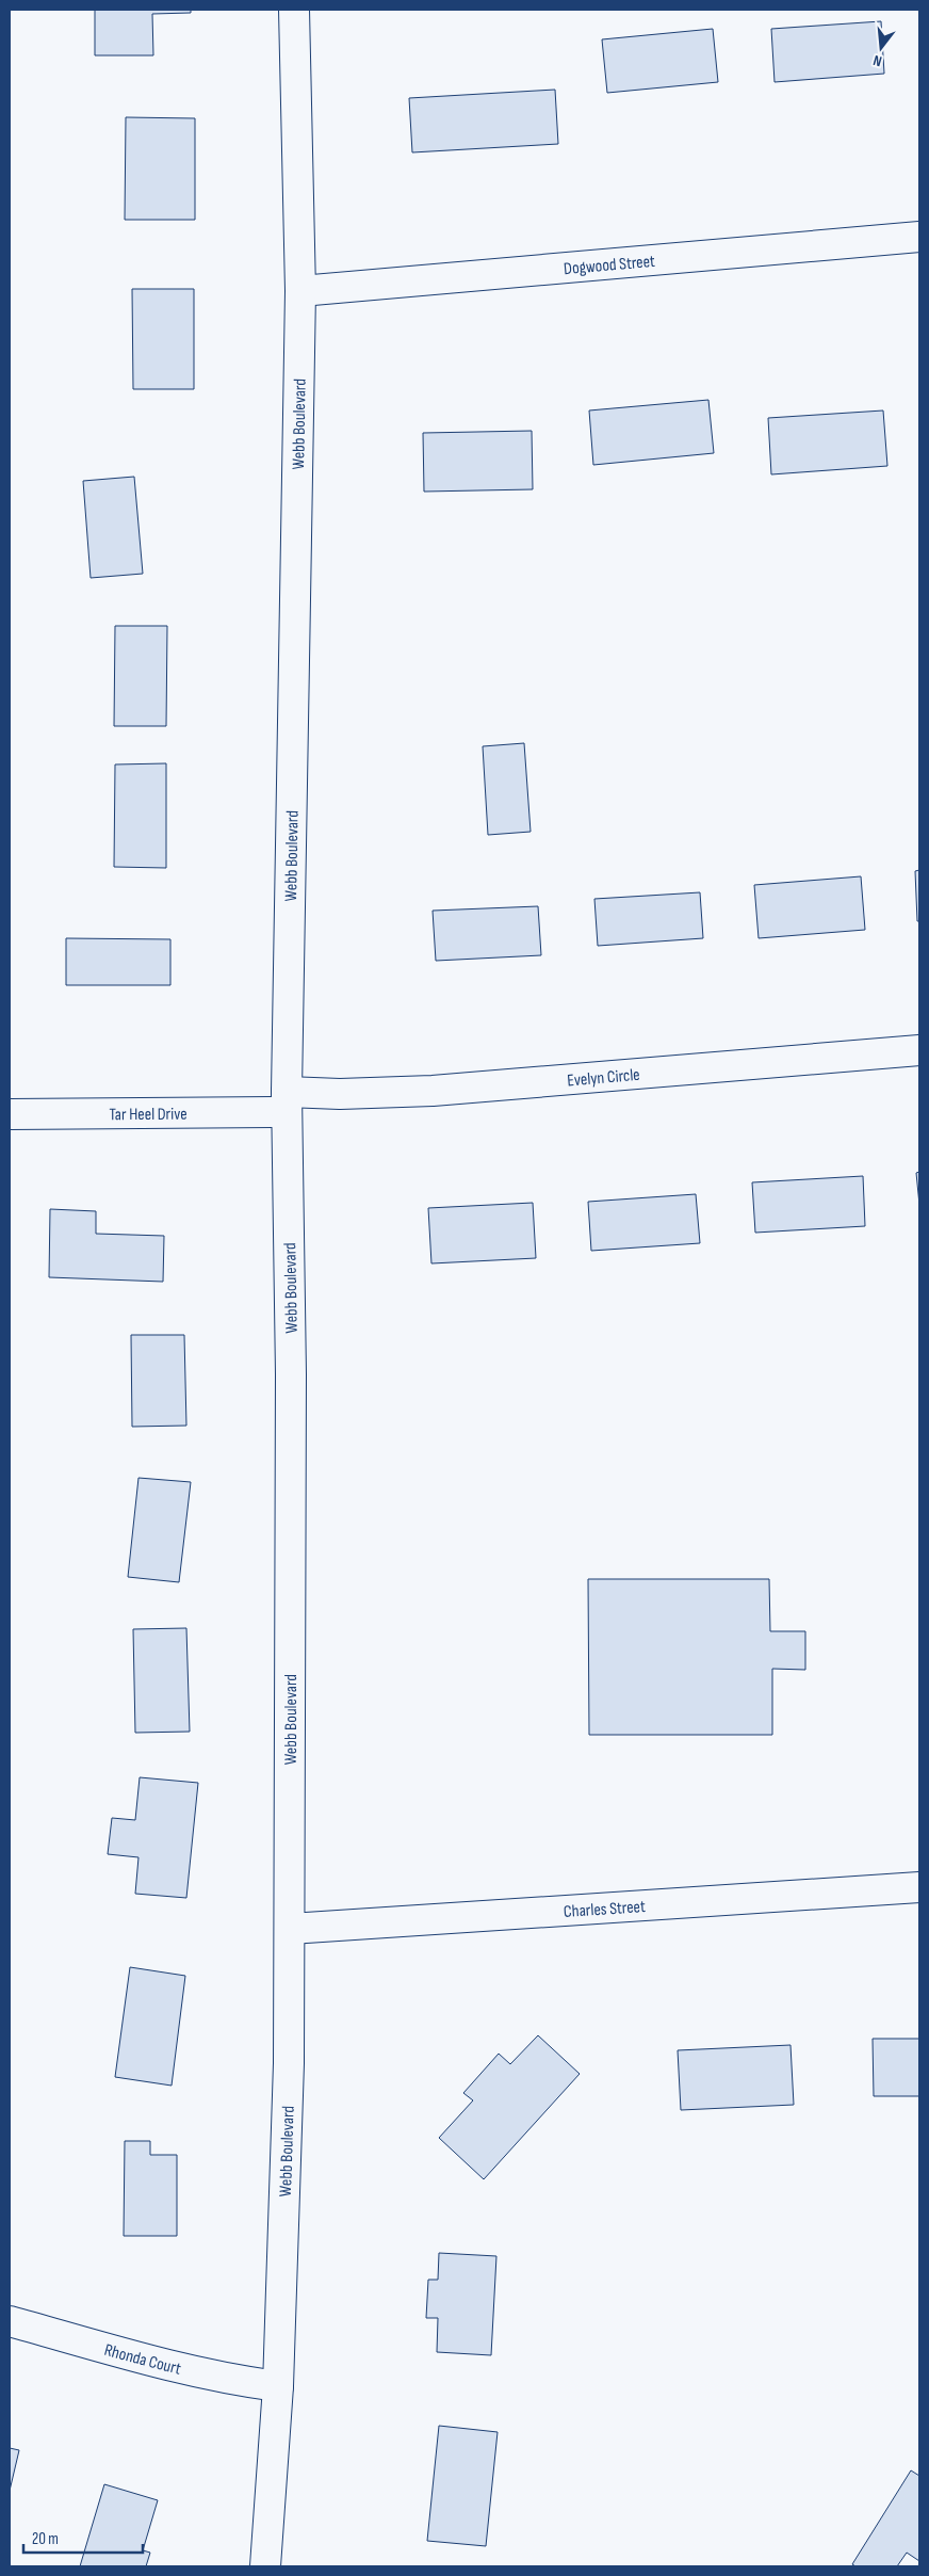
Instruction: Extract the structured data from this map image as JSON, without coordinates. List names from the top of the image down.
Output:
{
  "streets": {
    "street": [
      "Dogwood Street",
      "Webb Boulevard",
      "Evelyn Circle",
      "Tar Heel Drive",
      "Charles Street",
      "Rhonda Court"
    ]
  },
  "crossings": [
    ["Dogwood Street", "Webb Boulevard"],
    ["Webb Boulevard", "Evelyn Circle"],
    ["Webb Boulevard", "Tar Heel Drive"],
    ["Webb Boulevard", "Charles Street"],
    ["Webb Boulevard", "Rhonda Court"],
    ["Evelyn Circle", "Tar Heel Drive"]
  ],
  "scale_bar": "20 m",
  "north": "bottom"
}
